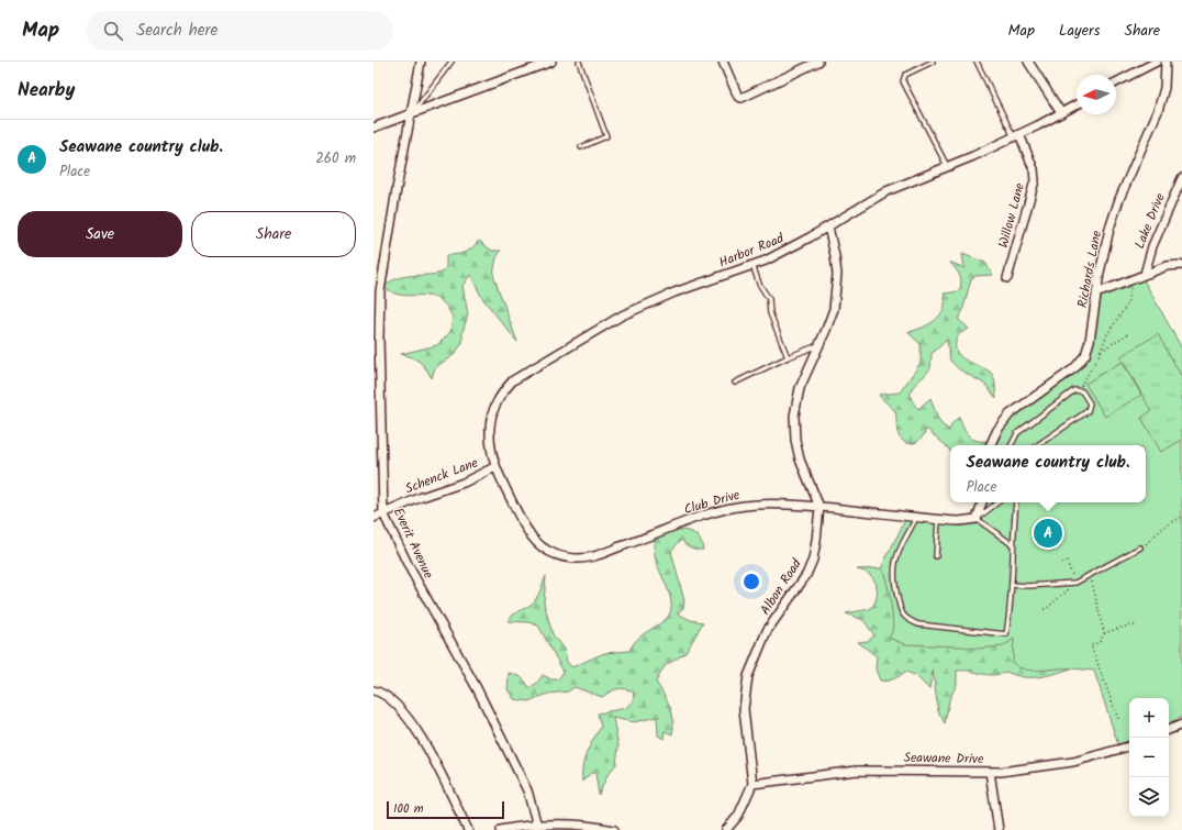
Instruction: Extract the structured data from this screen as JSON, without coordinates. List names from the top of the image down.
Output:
{
  "streets": {
    "street": [
      "Willow Lane",
      "Lake Drive",
      "Harbor Road",
      "Richards Lane",
      "Schenck Lane",
      "Club Drive",
      "Everit Avenue",
      "Albon Road",
      "Seawane Drive"
    ]
  },
  "crossings": [
    ["Willow Lane", "Harbor Road"],
    ["Harbor Road", "Schenck Lane"],
    ["Harbor Road", "Club Drive"],
    ["Harbor Road", "Albon Road"],
    ["Schenck Lane", "Club Drive"],
    ["Schenck Lane", "Everit Avenue"],
    ["Club Drive", "Albon Road"],
    ["Albon Road", "Seawane Drive"]
  ],
  "scale_bar": "100 m",
  "north": "left",
  "page": {
    "header": "Map",
    "search": "Search here",
    "nav": ["Map", "Layers", "Share"],
    "heading": "Nearby",
    "list": [
      {
        "mark": "A",
        "name": "Seawane country club.",
        "note": "Place",
        "value": "260 m"
      }
    ],
    "buttons": ["Save", "Share"],
    "popup": ["Seawane country club.", "Place"],
    "pins": "A",
    "map_buttons": ["+", "−"],
    "scale": "100 m"
  }
}
